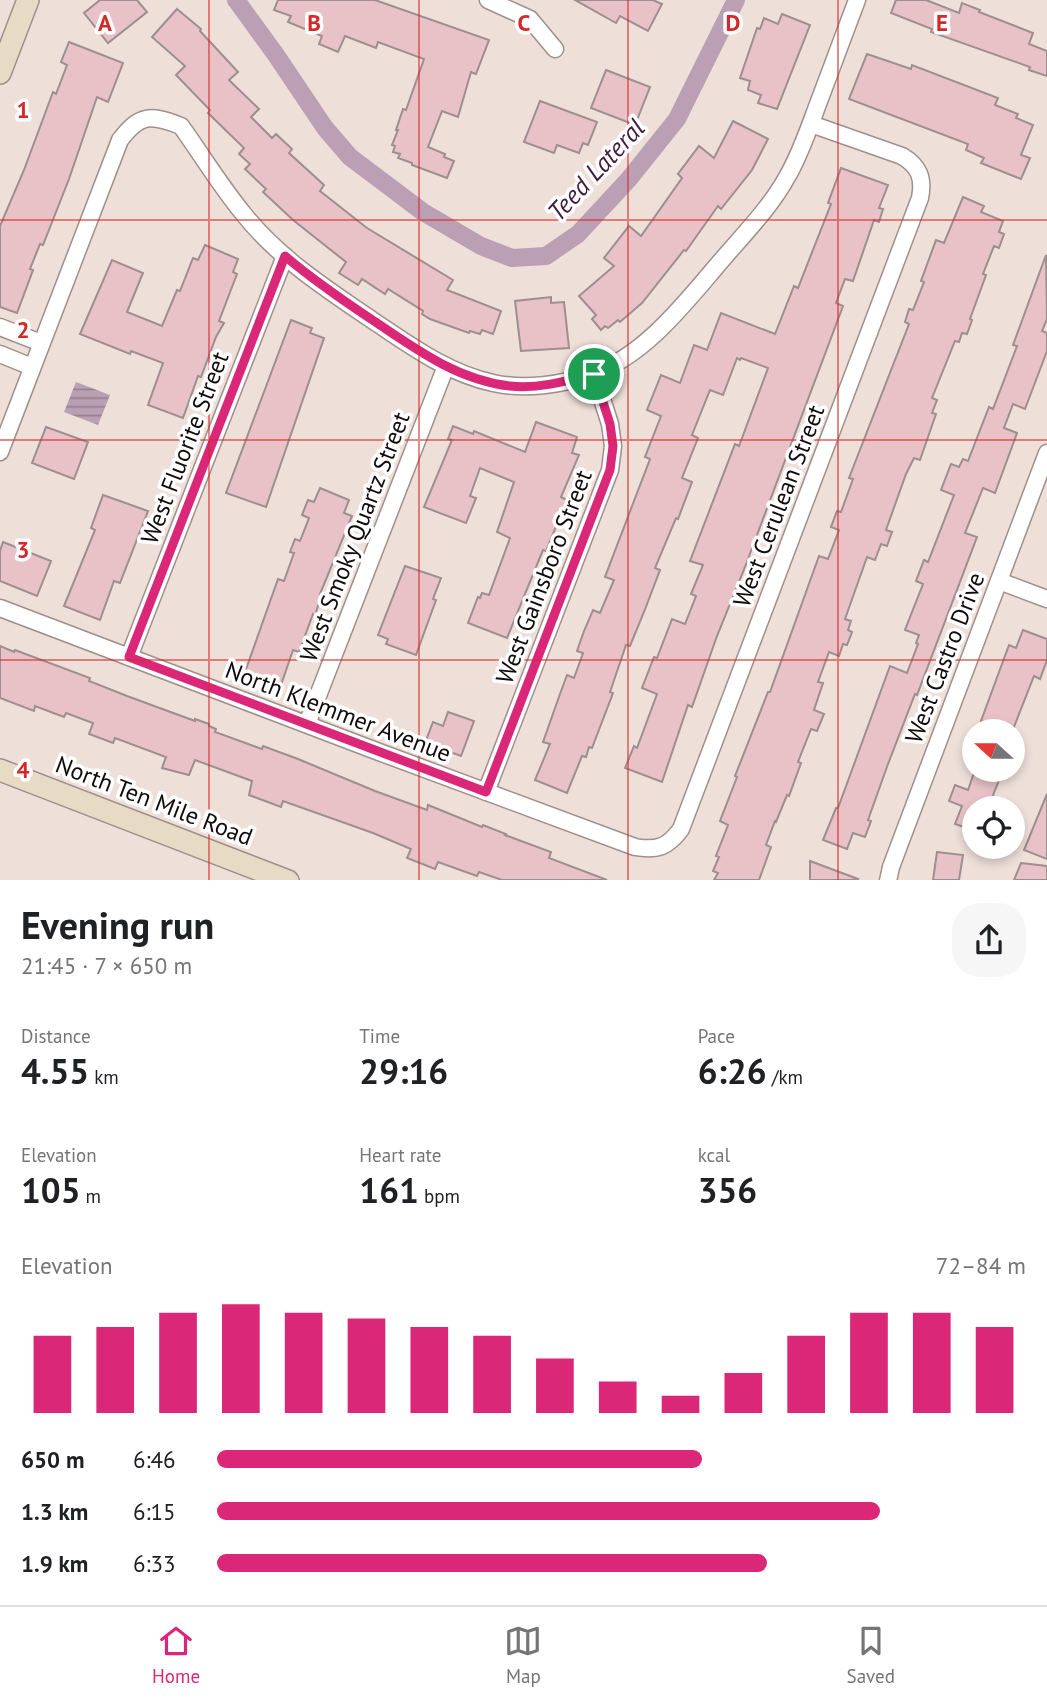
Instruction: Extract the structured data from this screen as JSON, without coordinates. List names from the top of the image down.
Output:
{
  "streets": {
    "main road": ["North Ten Mile Road"],
    "street": [
      "West Fluorite Street",
      "West Cerulean Street",
      "West Smoky Quartz Street",
      "West Gainsboro Street",
      "West Castro Drive",
      "North Klemmer Avenue"
    ]
  },
  "crossings": [
    ["West Fluorite Street", "North Klemmer Avenue"],
    ["West Cerulean Street", "North Klemmer Avenue"],
    ["West Smoky Quartz Street", "North Klemmer Avenue"],
    ["West Gainsboro Street", "North Klemmer Avenue"]
  ],
  "water": ["Teed Lateral"],
  "north": "left",
  "page": {
    "heading": ["Evening run", "21:45 · 7 × 650 m"],
    "stats": [
      ["Distance", "4.55 km"],
      ["Time", "29:16"],
      ["Pace", "6:26 /km"],
      ["Elevation", "105 m"],
      ["Heart rate", "161 bpm"],
      ["kcal", "356"]
    ],
    "chart": ["Elevation", "72–84 m"],
    "list": [
      {
        "name": "650 m",
        "note": "6:46"
      },
      {
        "name": "1.3 km",
        "note": "6:15"
      },
      {
        "name": "1.9 km",
        "note": "6:33"
      }
    ],
    "tabs": ["Home", "Map", "Saved"]
  },
  "grid": {
    "columns": [
      "A",
      "B",
      "C",
      "D",
      "E"
    ],
    "rows": [
      "1",
      "2",
      "3",
      "4"
    ]
  }
}
